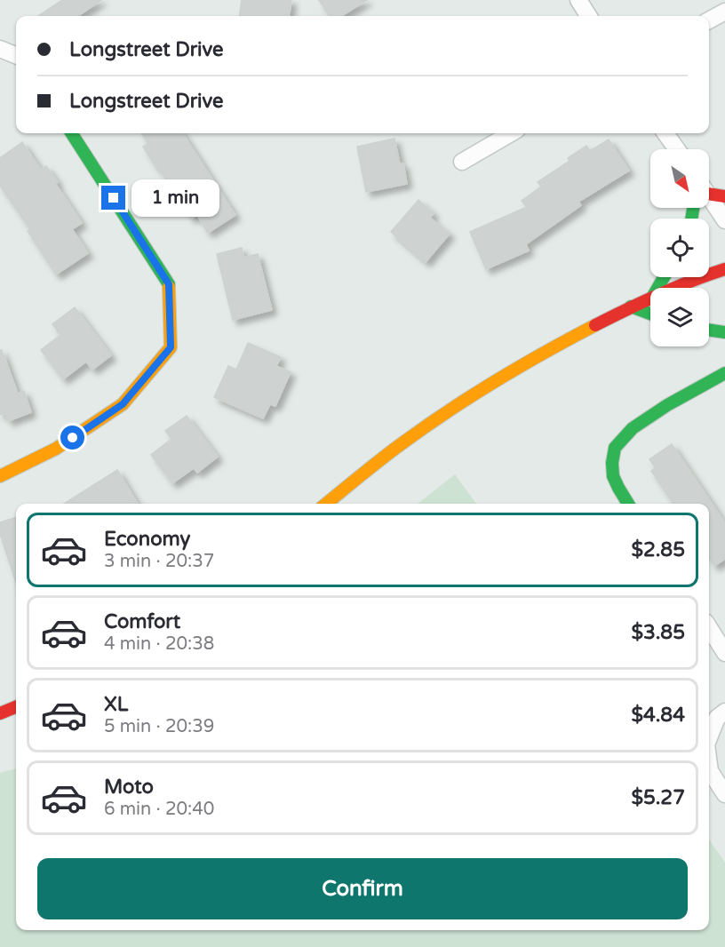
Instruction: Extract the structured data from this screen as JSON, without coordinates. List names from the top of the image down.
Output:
{
  "north": "bottom right",
  "page": {
    "banner": ["Longstreet Drive", "Longstreet Drive"],
    "bubble": "1 min",
    "list": [
      {
        "name": "Economy",
        "note": "3 min · 20:37",
        "value": "$2.85"
      },
      {
        "name": "Comfort",
        "note": "4 min · 20:38",
        "value": "$3.85"
      },
      {
        "name": "XL",
        "note": "5 min · 20:39",
        "value": "$4.84"
      },
      {
        "name": "Moto",
        "note": "6 min · 20:40",
        "value": "$5.27"
      }
    ],
    "buttons": "Confirm"
  }
}
